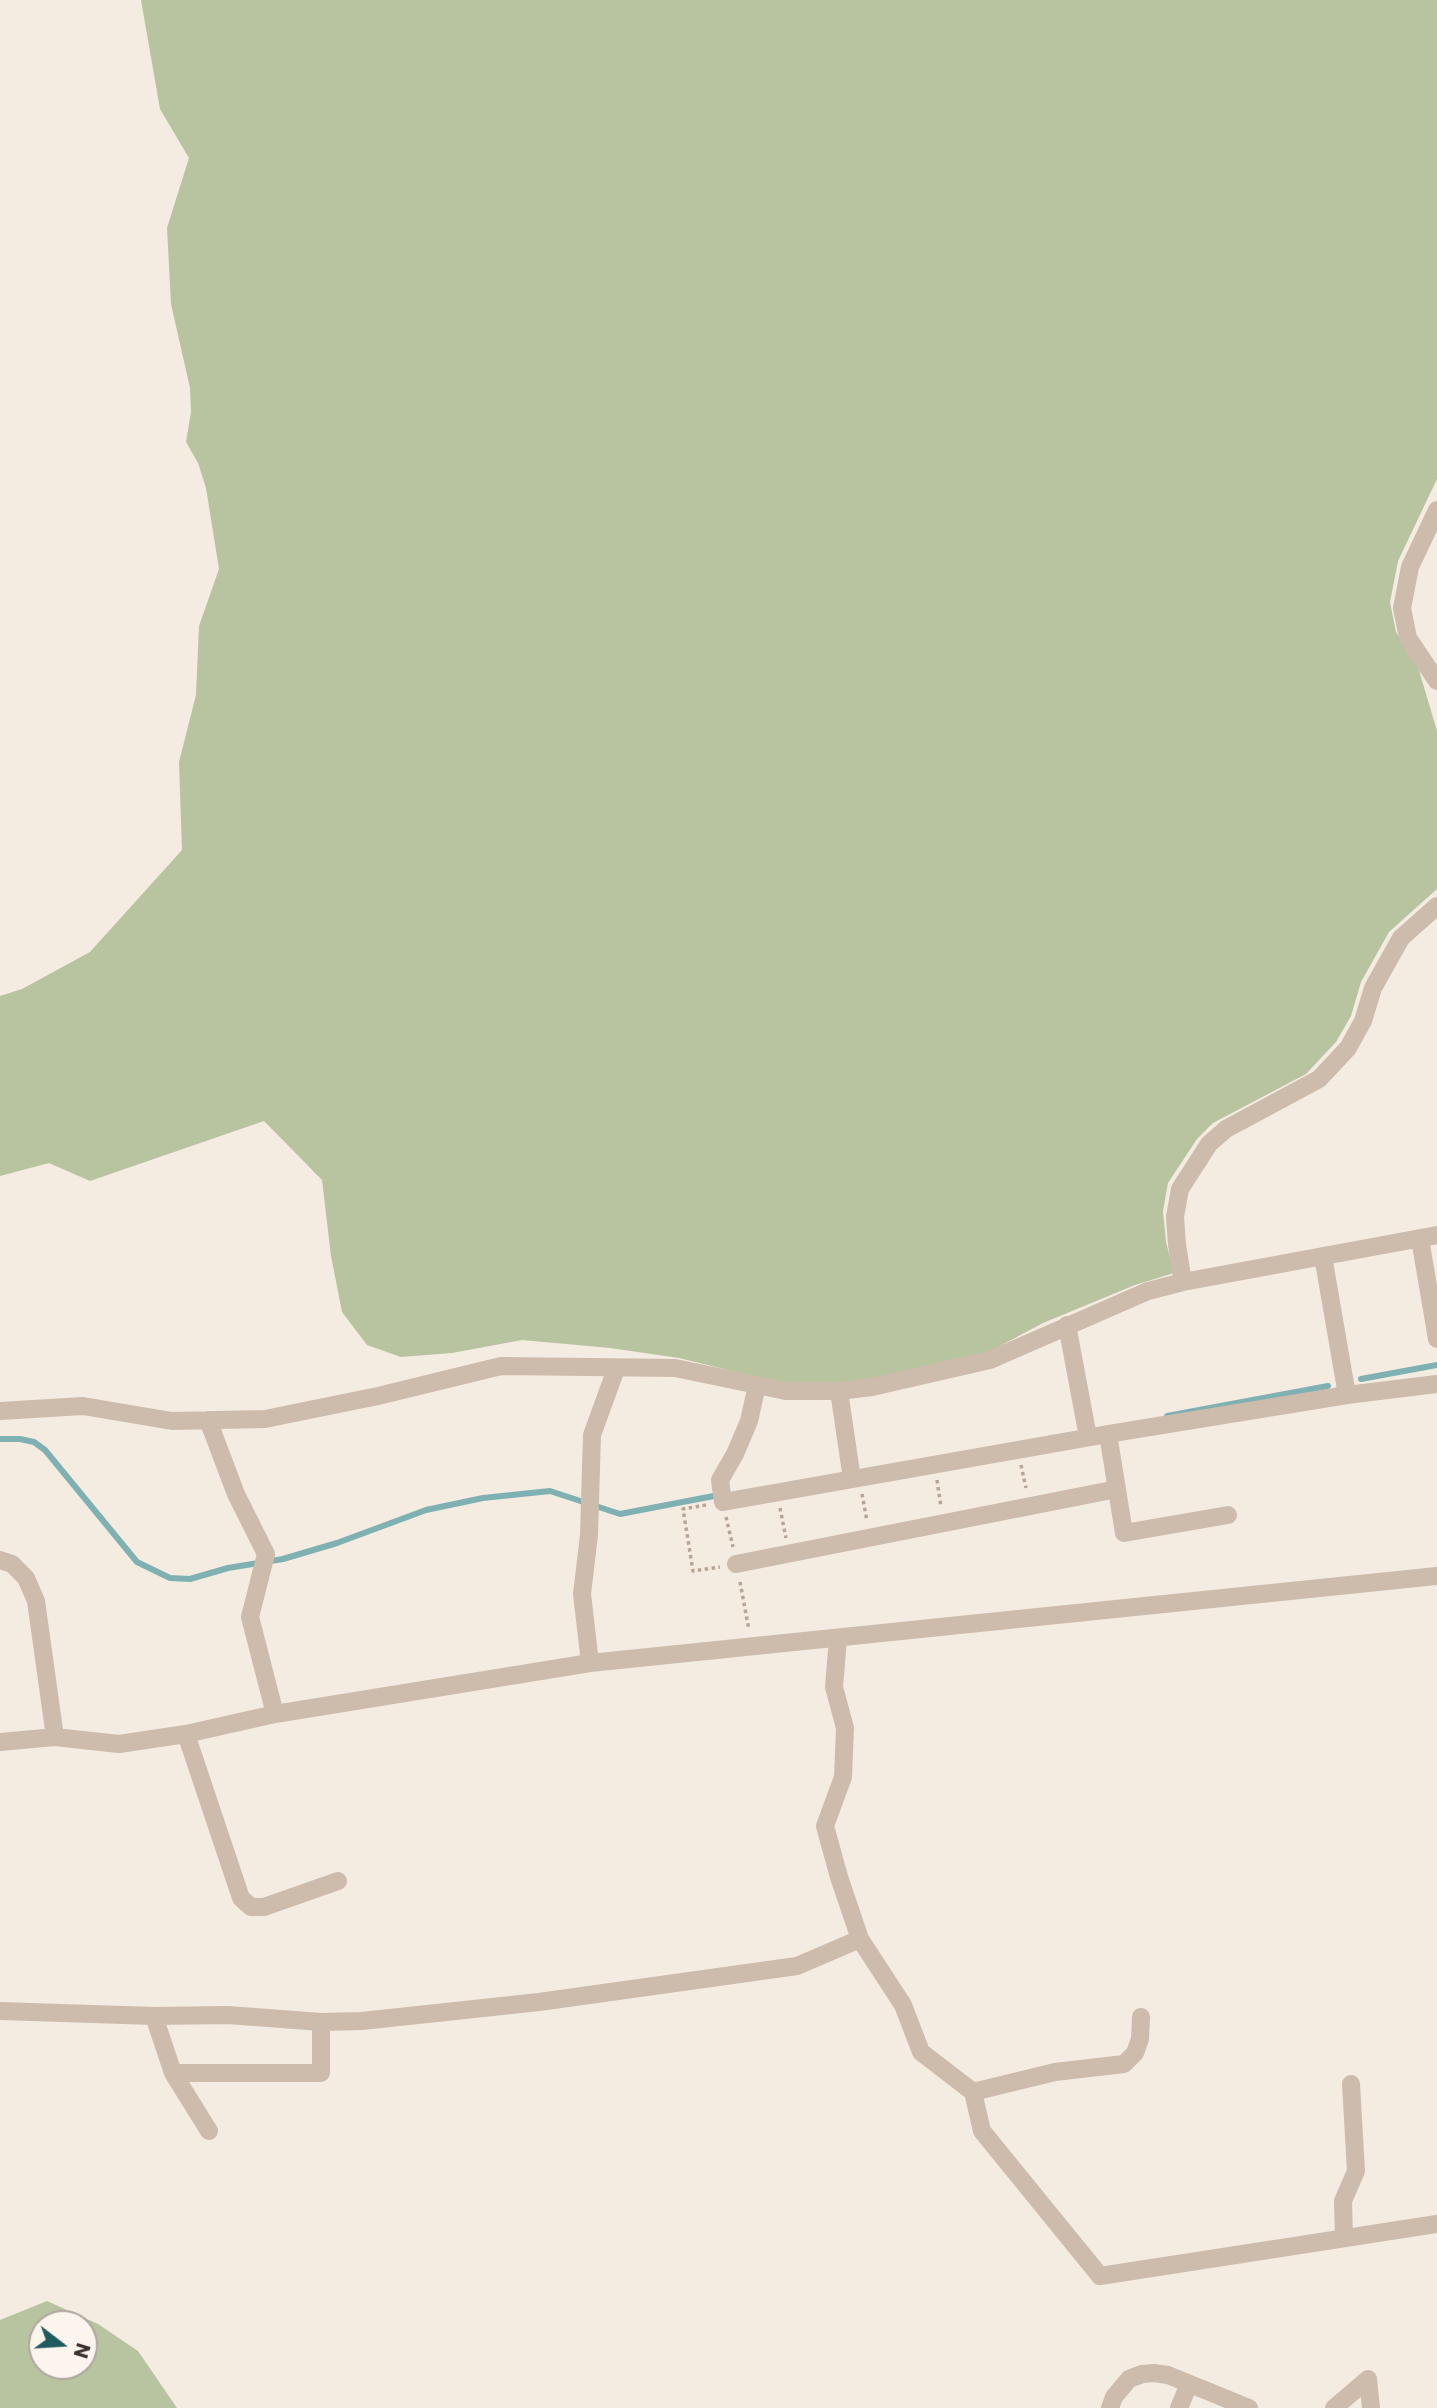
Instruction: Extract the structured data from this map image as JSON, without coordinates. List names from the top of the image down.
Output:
{
  "north": "right"
}
